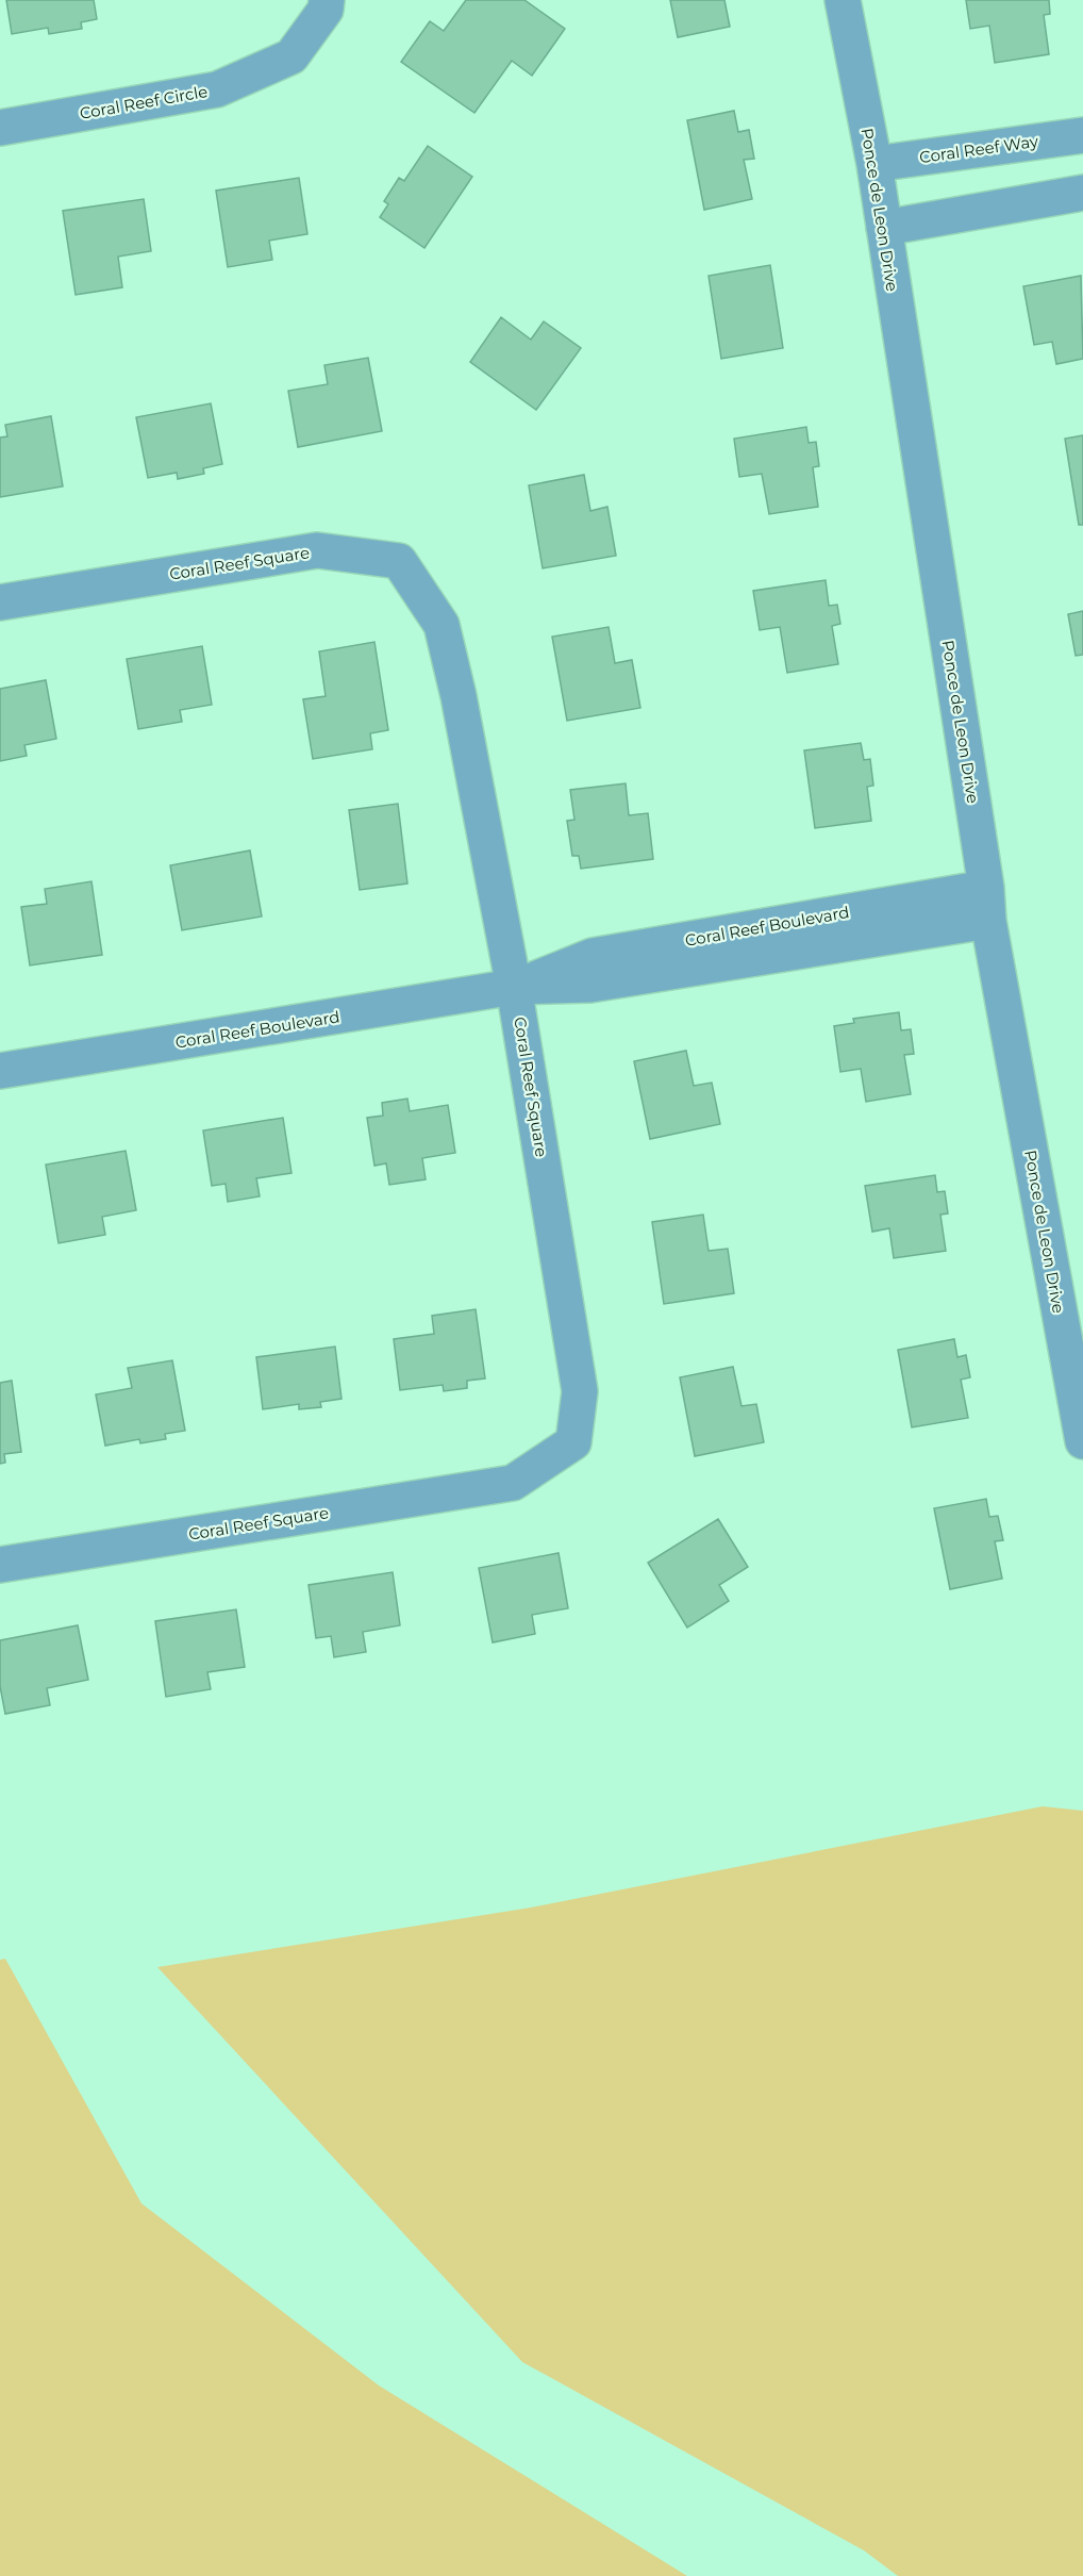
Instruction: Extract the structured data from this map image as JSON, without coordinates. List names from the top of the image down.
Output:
{
  "streets": {
    "street": [
      "Coral Reef Circle",
      "Coral Reef Way",
      "Ponce de Leon Drive",
      "Coral Reef Square",
      "Coral Reef Boulevard"
    ]
  },
  "crossings": [
    ["Coral Reef Way", "Ponce de Leon Drive"],
    ["Ponce de Leon Drive", "Coral Reef Boulevard"],
    ["Coral Reef Square", "Coral Reef Boulevard"]
  ]
}
